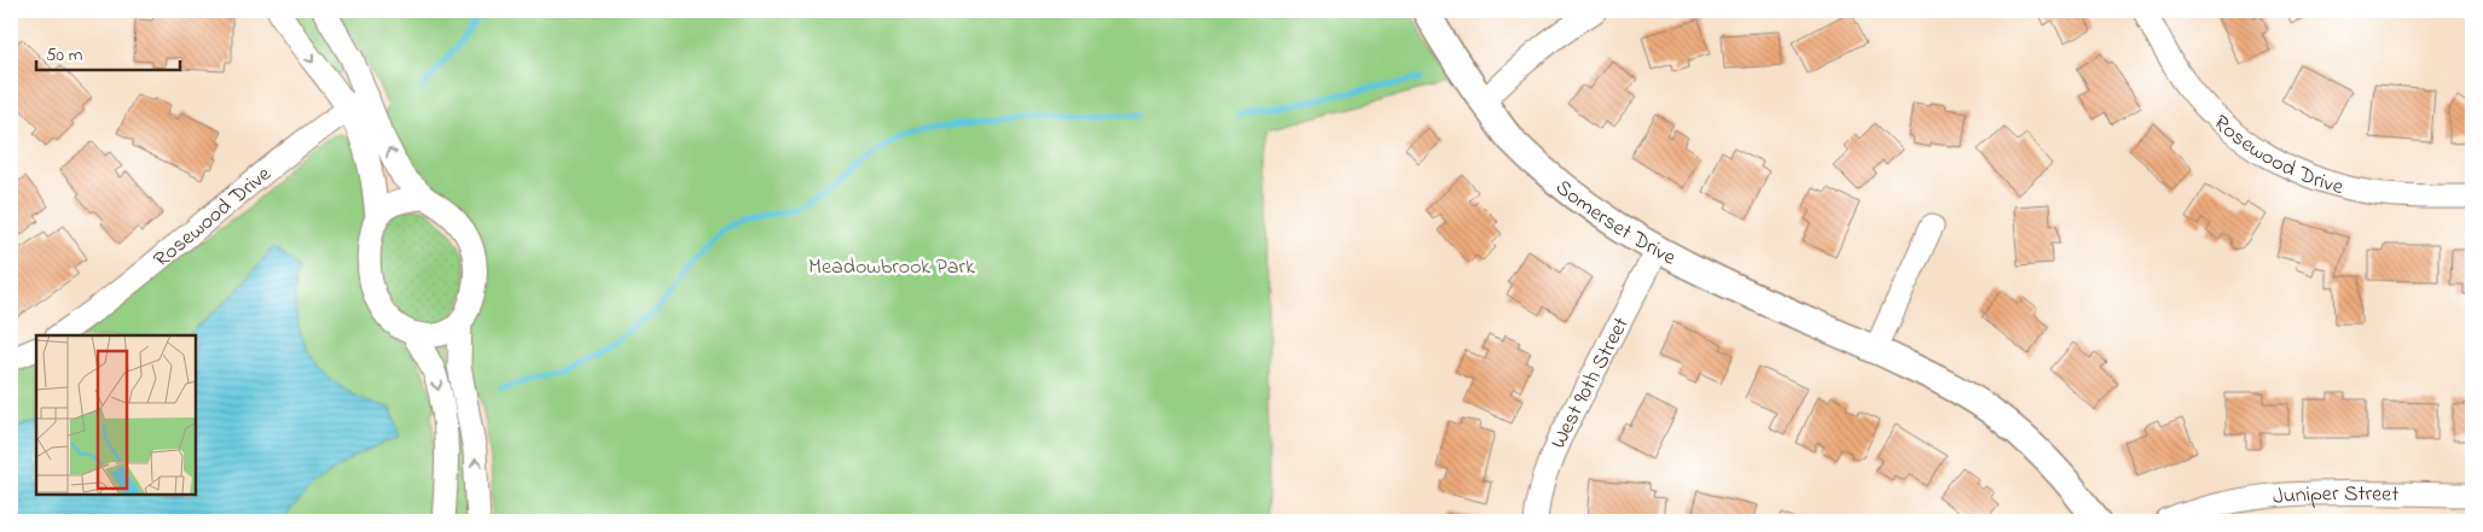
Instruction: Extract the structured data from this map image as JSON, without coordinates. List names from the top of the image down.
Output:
{
  "streets": {
    "street": [
      "Rosewood Drive",
      "Somerset Drive",
      "West 90th Street",
      "Juniper Street"
    ]
  },
  "crossings": [
    ["Somerset Drive", "West 90th Street"]
  ],
  "parks": ["Meadowbrook Park"],
  "scale_bar": "50 m"
}
